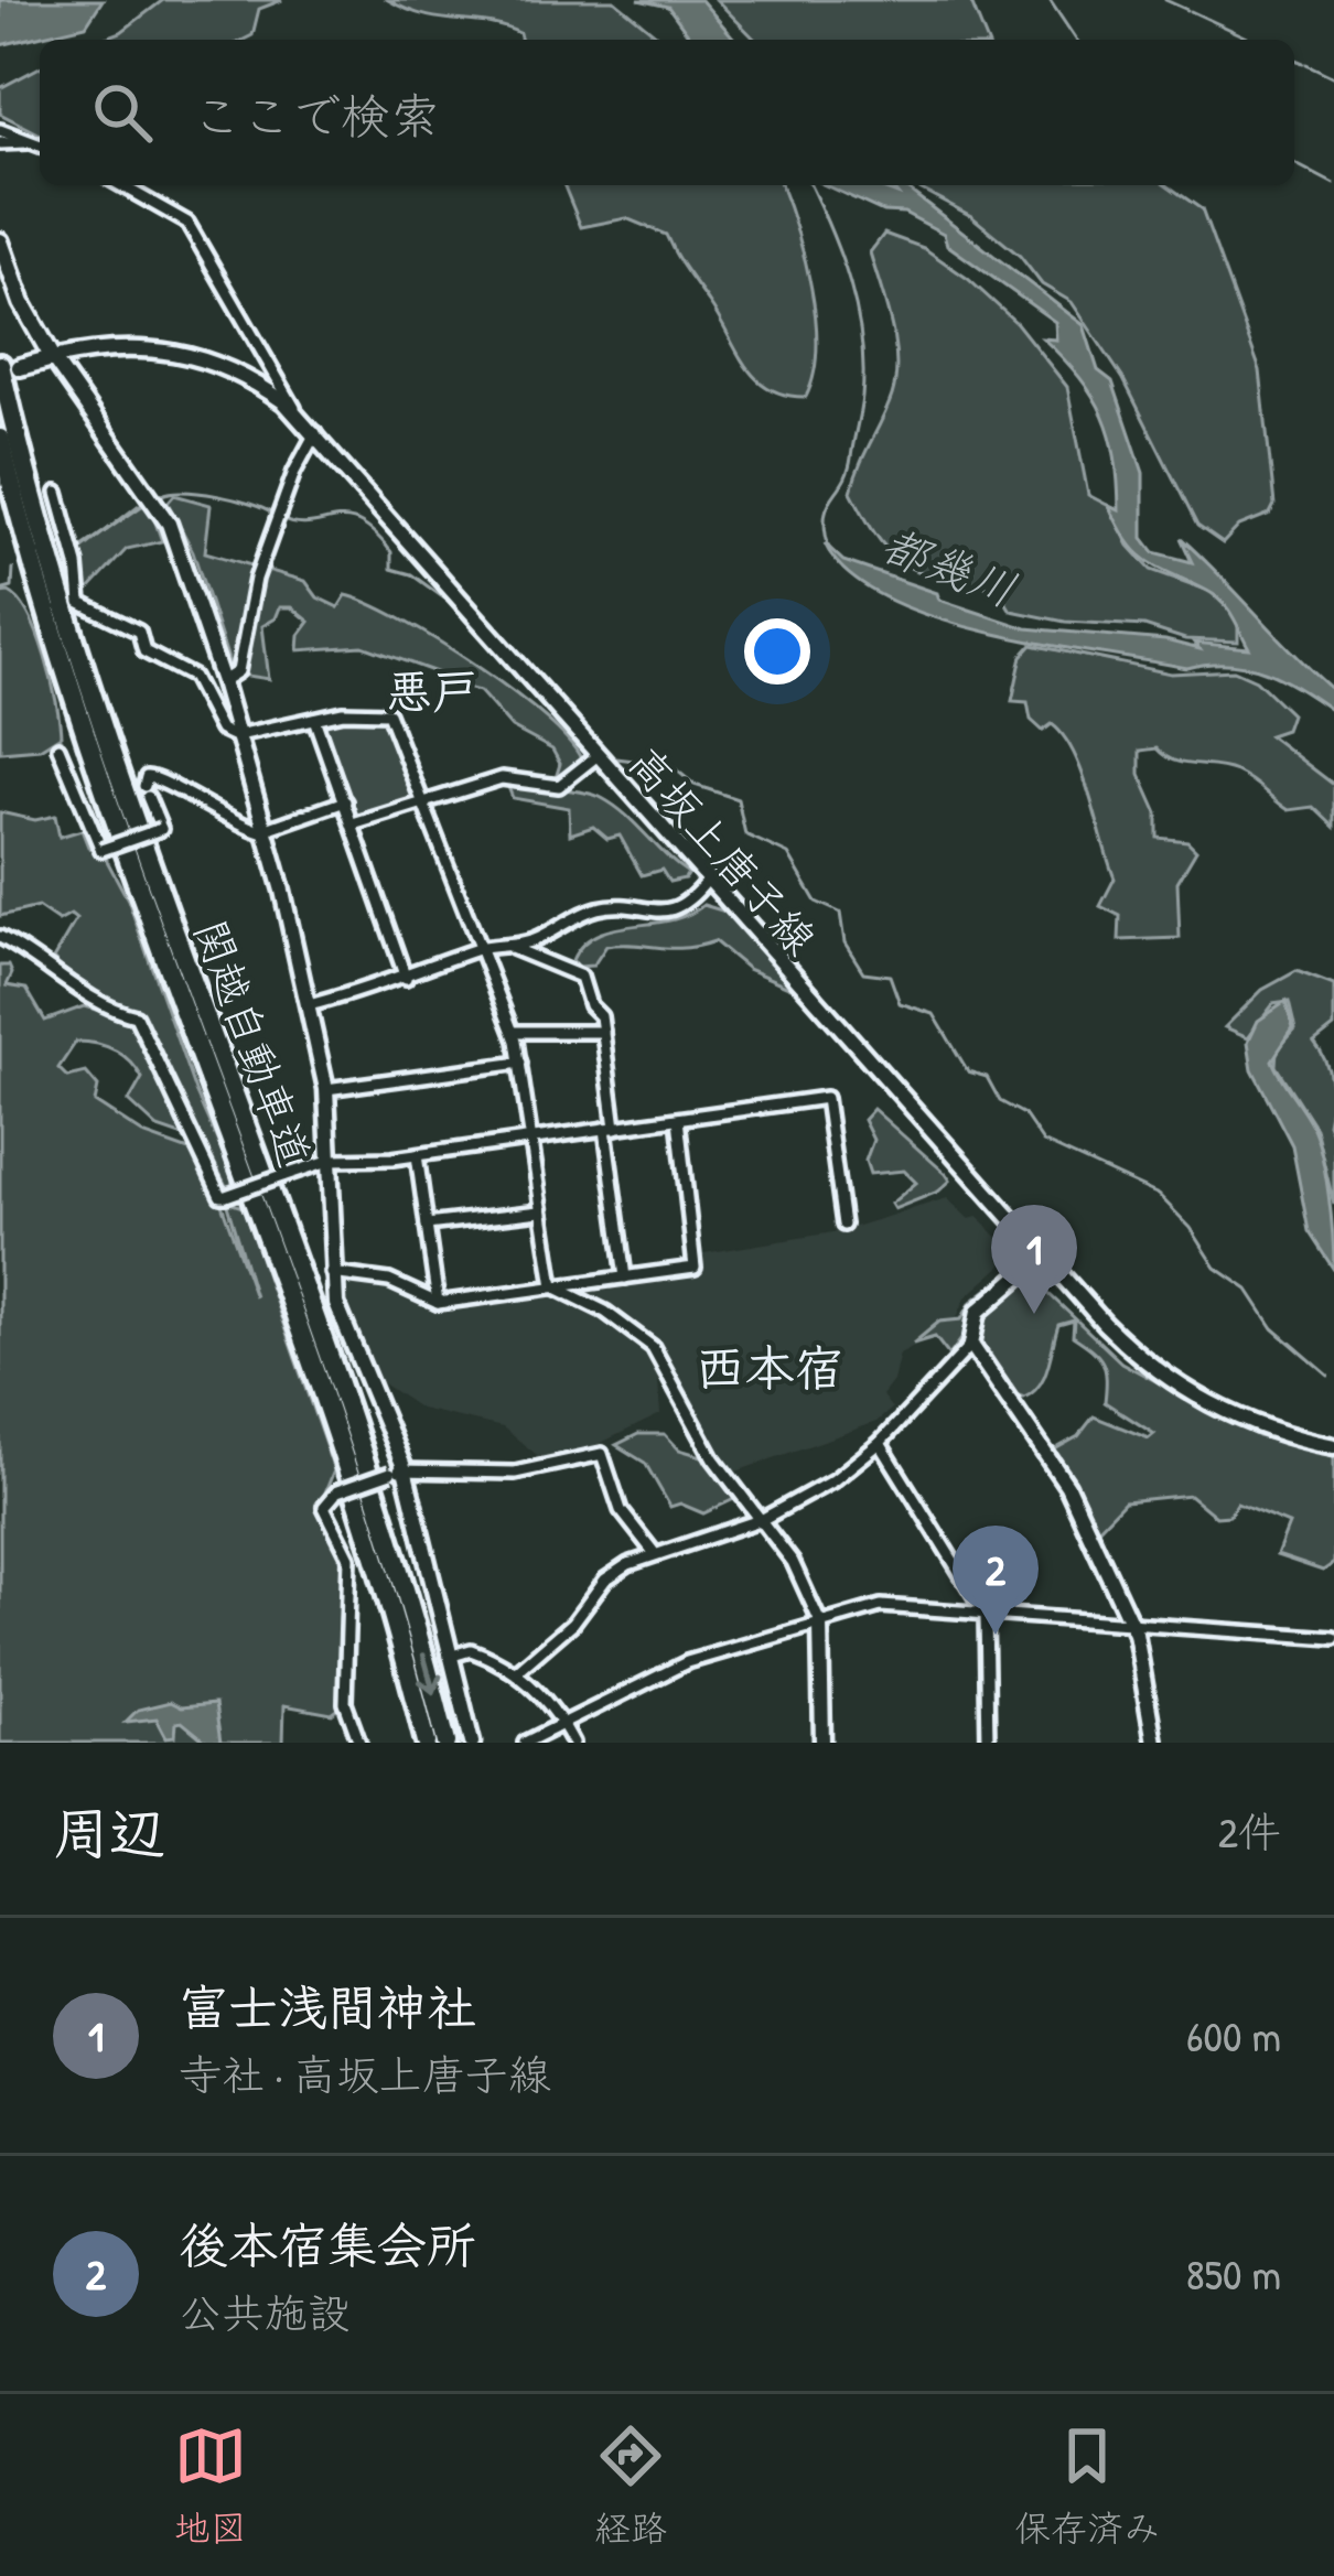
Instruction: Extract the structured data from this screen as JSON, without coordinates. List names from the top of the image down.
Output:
{
  "streets": {
    "highway": ["関越自動車道"],
    "street": ["高坂上唐子線"]
  },
  "districts": ["悪戸", "西本宿"],
  "water": ["都幾川"],
  "page": {
    "search": "ここで検索",
    "pins": ["1", "2"],
    "heading": ["周辺", "2件"],
    "list": [
      {
        "mark": "1",
        "name": "富士浅間神社",
        "note": "寺社 · 高坂上唐子線",
        "value": "600 m"
      },
      {
        "mark": "2",
        "name": "後本宿集会所",
        "note": "公共施設",
        "value": "850 m"
      }
    ],
    "nav": ["地図", "経路", "保存済み"]
  }
}
